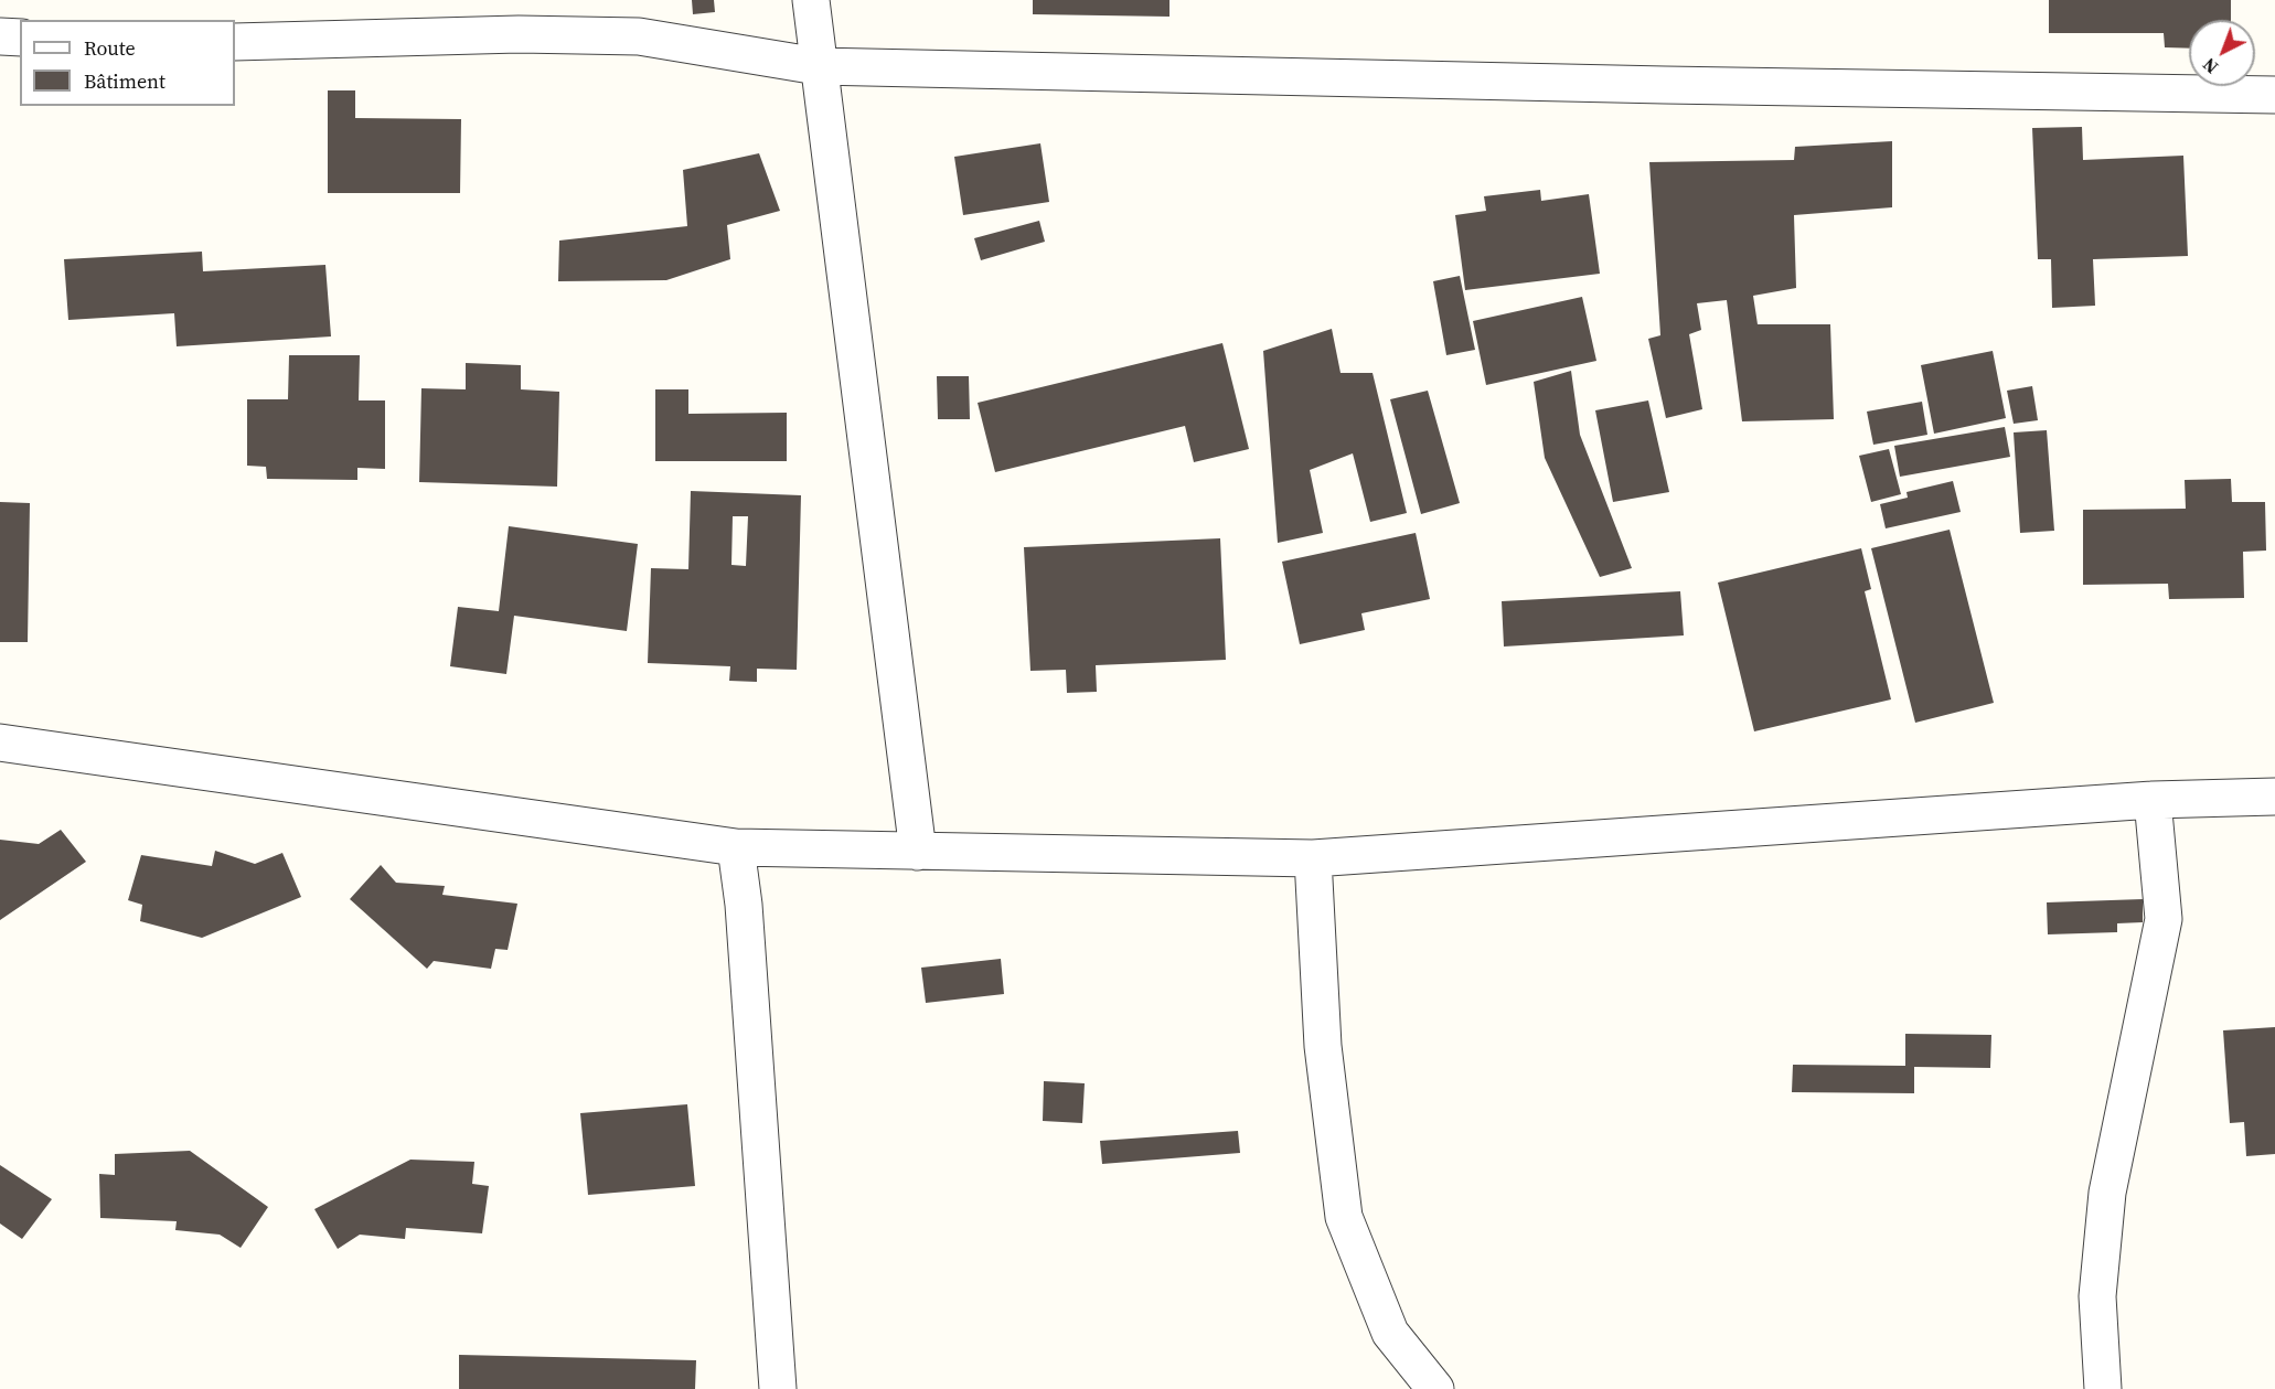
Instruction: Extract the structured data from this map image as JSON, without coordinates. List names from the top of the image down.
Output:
{
  "legend": ["Route", "Bâtiment"],
  "north": "bottom left"
}
